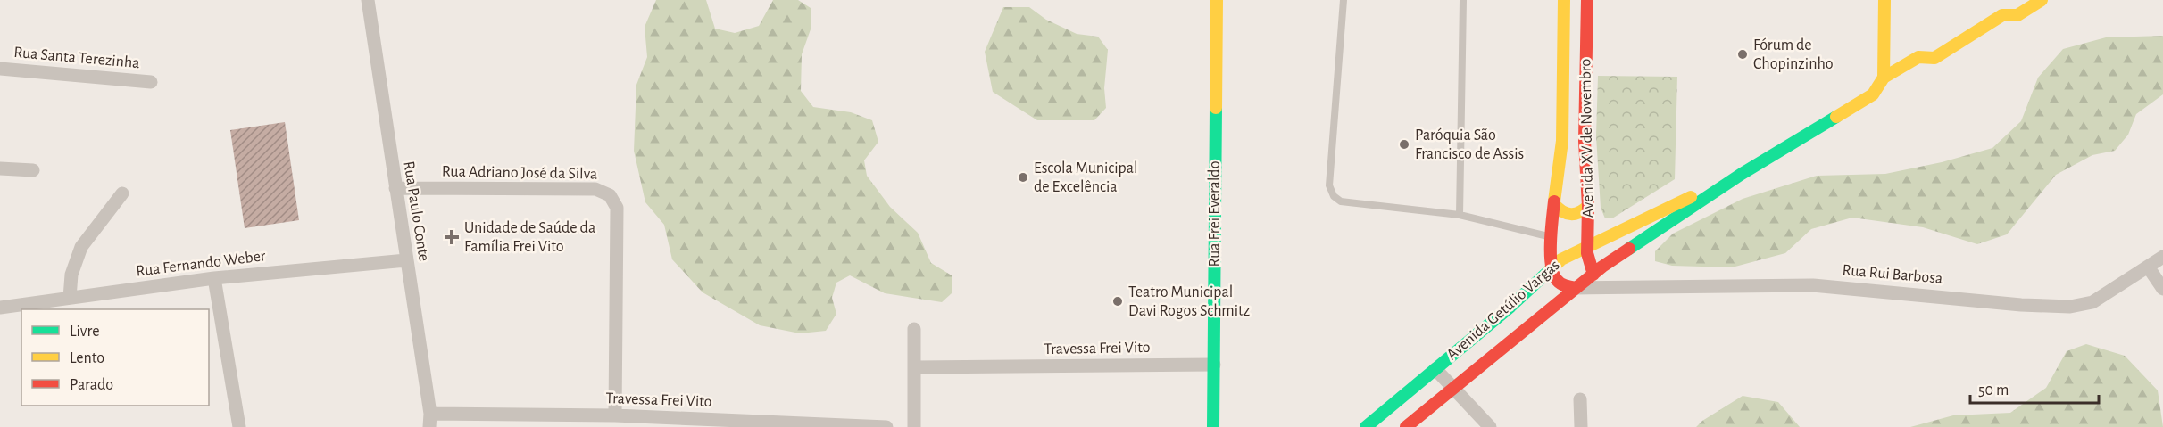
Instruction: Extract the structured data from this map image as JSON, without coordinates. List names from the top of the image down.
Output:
{
  "streets": {
    "main road": ["Avenida XV de Novembro", "Rua Frei Everaldo", "Avenida Getúlio Vargas"],
    "street": [
      "Rua Santa Terezinha",
      "Rua Adriano José da Silva",
      "Rua Paulo Conte",
      "Rua Fernando Weber",
      "Rua Rui Barbosa",
      "Travessa Frei Vito"
    ]
  },
  "crossings": [
    ["Avenida XV de Novembro", "Avenida Getúlio Vargas"],
    ["Rua Adriano José da Silva", "Rua Paulo Conte"],
    ["Rua Adriano José da Silva", "Travessa Frei Vito"],
    ["Rua Paulo Conte", "Rua Fernando Weber"],
    ["Rua Paulo Conte", "Travessa Frei Vito"],
    ["Rua Frei Everaldo", "Travessa Frei Vito"],
    ["Rua Rui Barbosa", "Avenida Getúlio Vargas"]
  ],
  "places": {
    "other": [
      "Fórum de Chopinzinho",
      "Paróquia São Francisco de Assis",
      "Escola Municipal de Excelência",
      "Teatro Municipal Davi Rogos Schmitz"
    ],
    "health": ["Unidade de Saúde da Família Frei Vito"]
  },
  "legend": ["Livre", "Lento", "Parado"],
  "scale_bar": "50 m"
}
